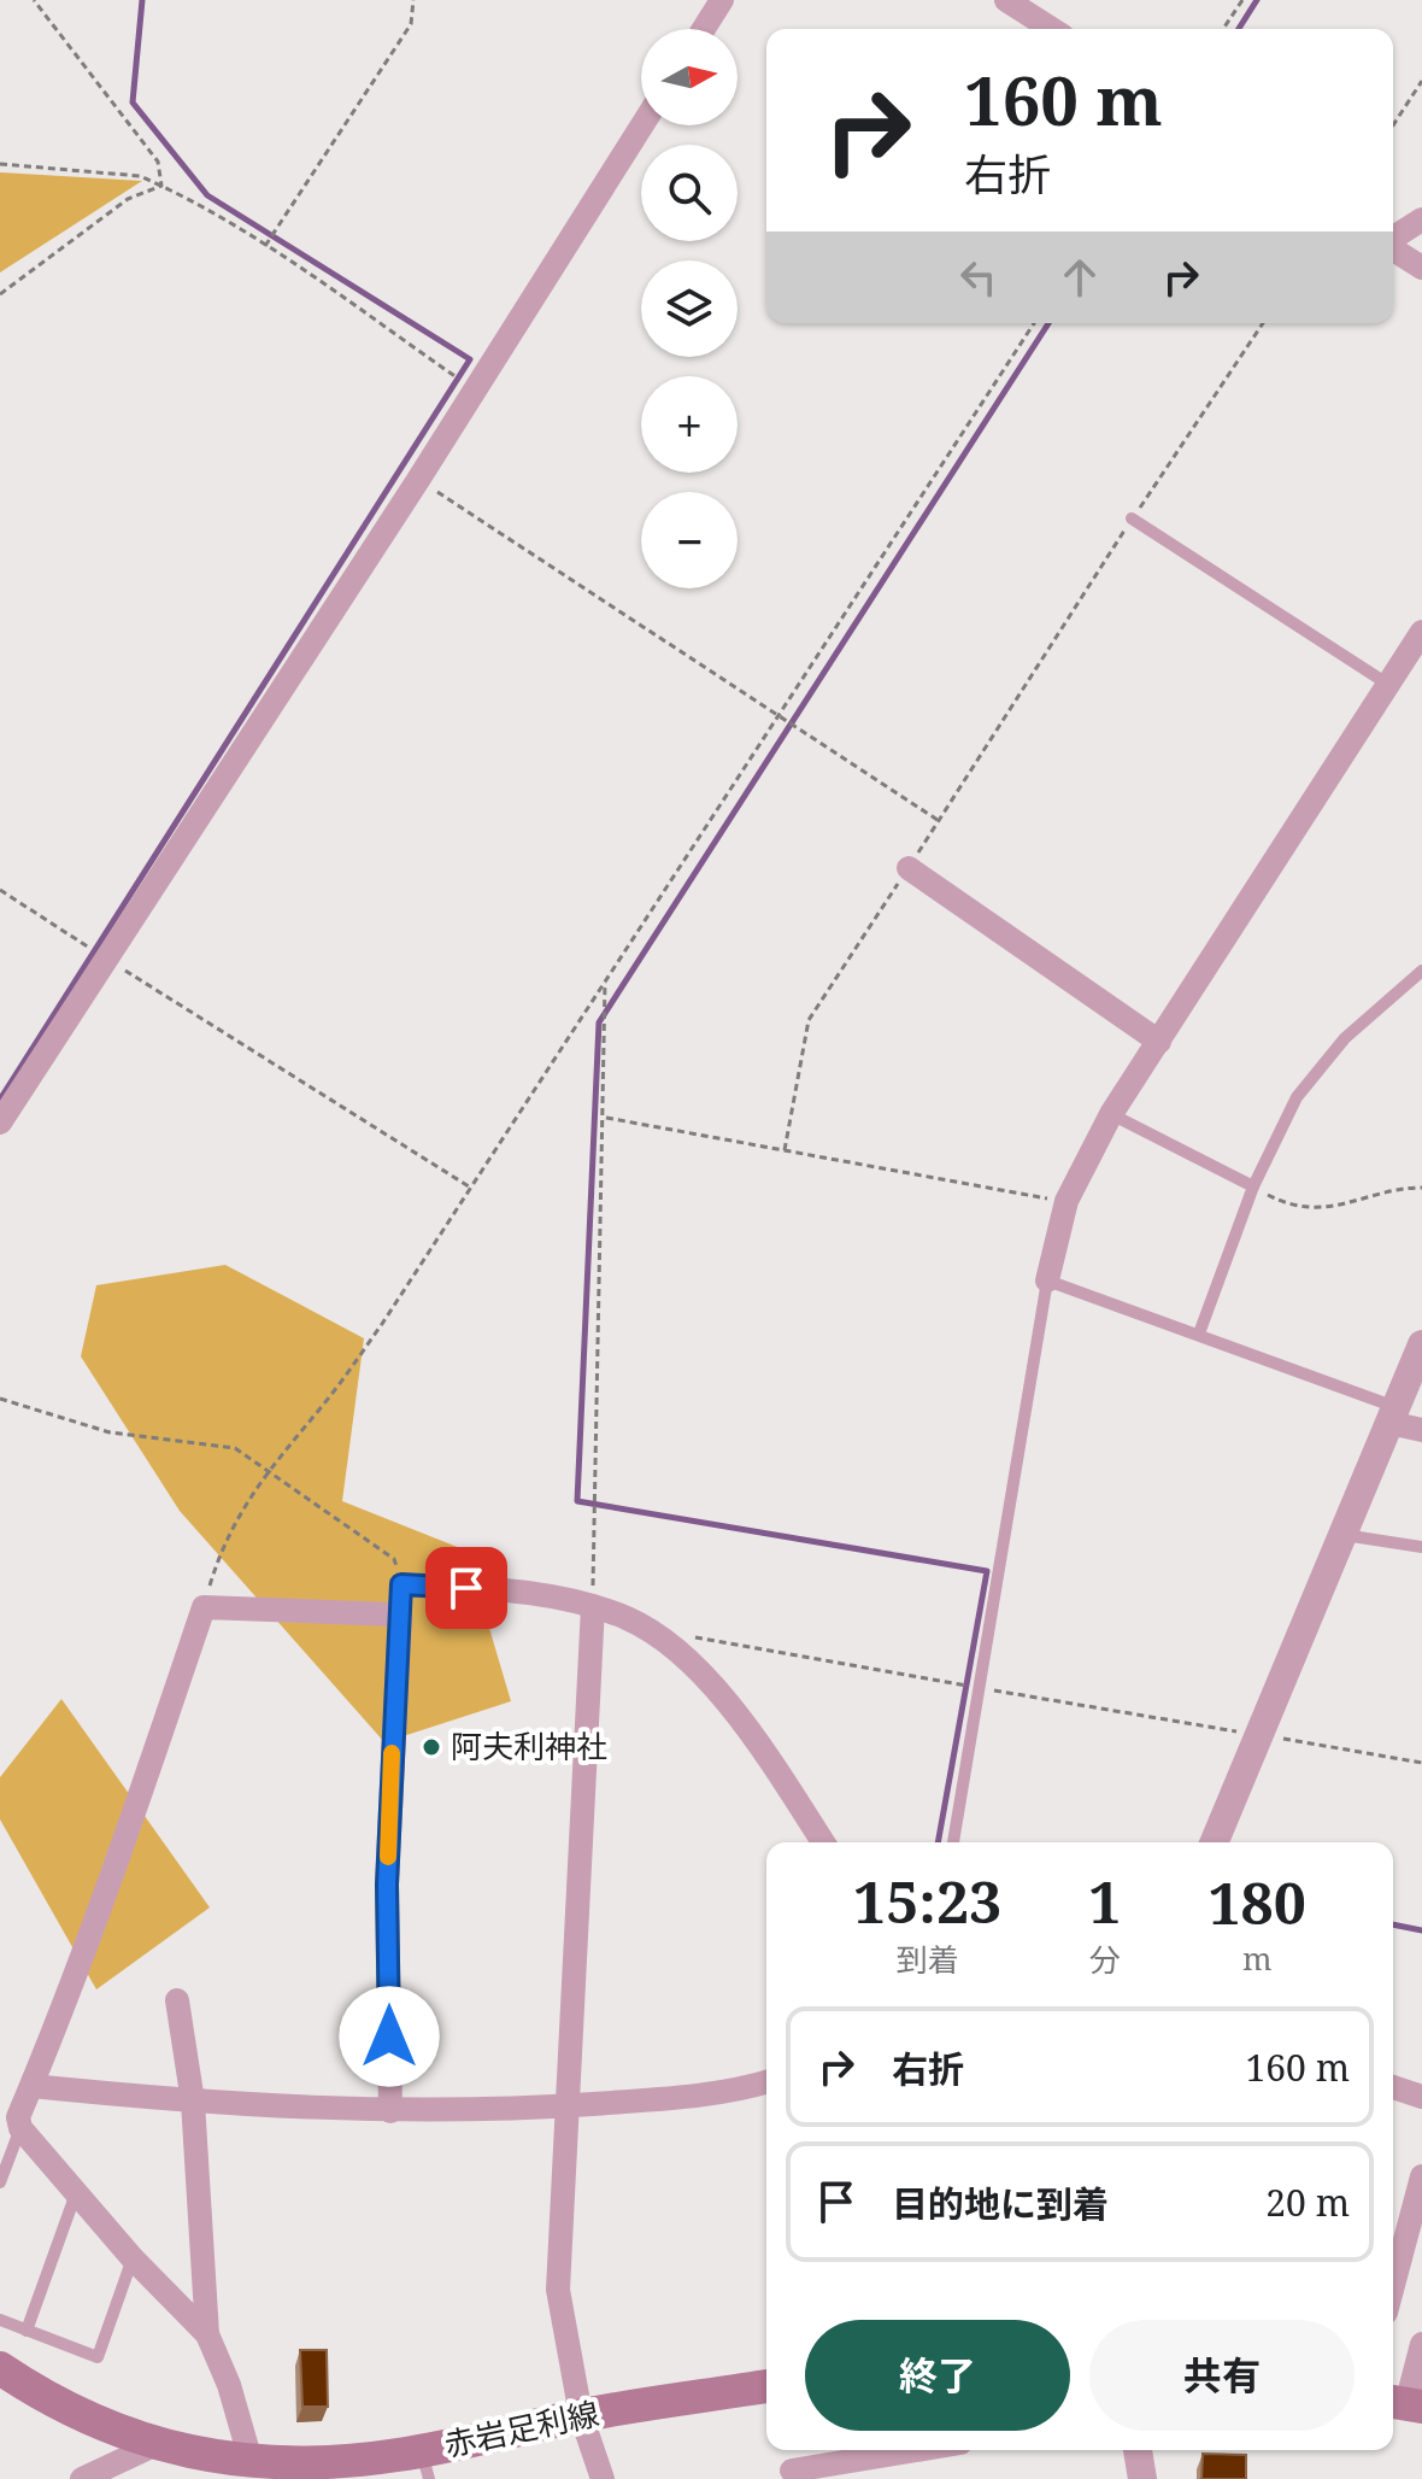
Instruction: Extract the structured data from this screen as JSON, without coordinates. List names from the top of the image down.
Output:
{
  "streets": {
    "main road": ["赤岩足利線"]
  },
  "places": ["阿夫利神社"],
  "north": "right",
  "page": {
    "map_buttons": ["+", "−"],
    "turn": ["160 m", "右折"],
    "eta": [
      "15:23",
      "到着",
      "1",
      "分",
      "180",
      "m"
    ],
    "list": [
      {
        "name": "右折",
        "value": "160 m"
      },
      {
        "name": "目的地に到着",
        "value": "20 m"
      }
    ],
    "buttons": ["終了", "共有"]
  }
}
